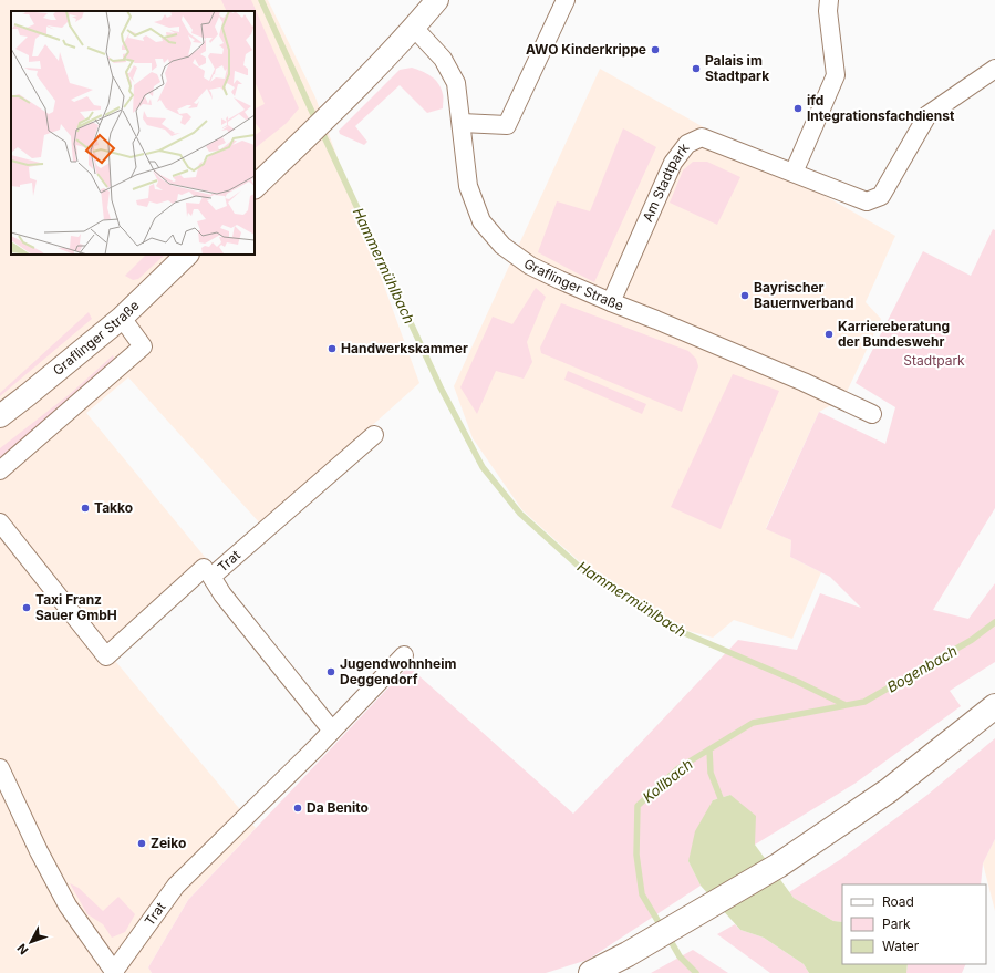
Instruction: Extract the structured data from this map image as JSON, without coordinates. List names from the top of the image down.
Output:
{
  "streets": {
    "street": ["Am Stadtpark", "Graflinger Straße", "Trat"]
  },
  "crossings": [
    ["Am Stadtpark", "Graflinger Straße"]
  ],
  "water": ["Hammermühlbach", "Bogenbach", "Kollbach"],
  "parks": ["Stadtpark"],
  "places": [
    "AWO Kinderkrippe",
    "Palais im Stadtpark",
    "ifd Integrationsfachdienst",
    "Bayrischer Bauernverband",
    "Karriereberatung der Bundeswehr",
    "Handwerkskammer",
    "Takko",
    "Taxi Franz Sauer GmbH",
    "Jugendwohnheim Deggendorf",
    "Da Benito",
    "Zeiko"
  ],
  "legend": ["Road", "Park", "Water"],
  "north": "bottom left"
}
